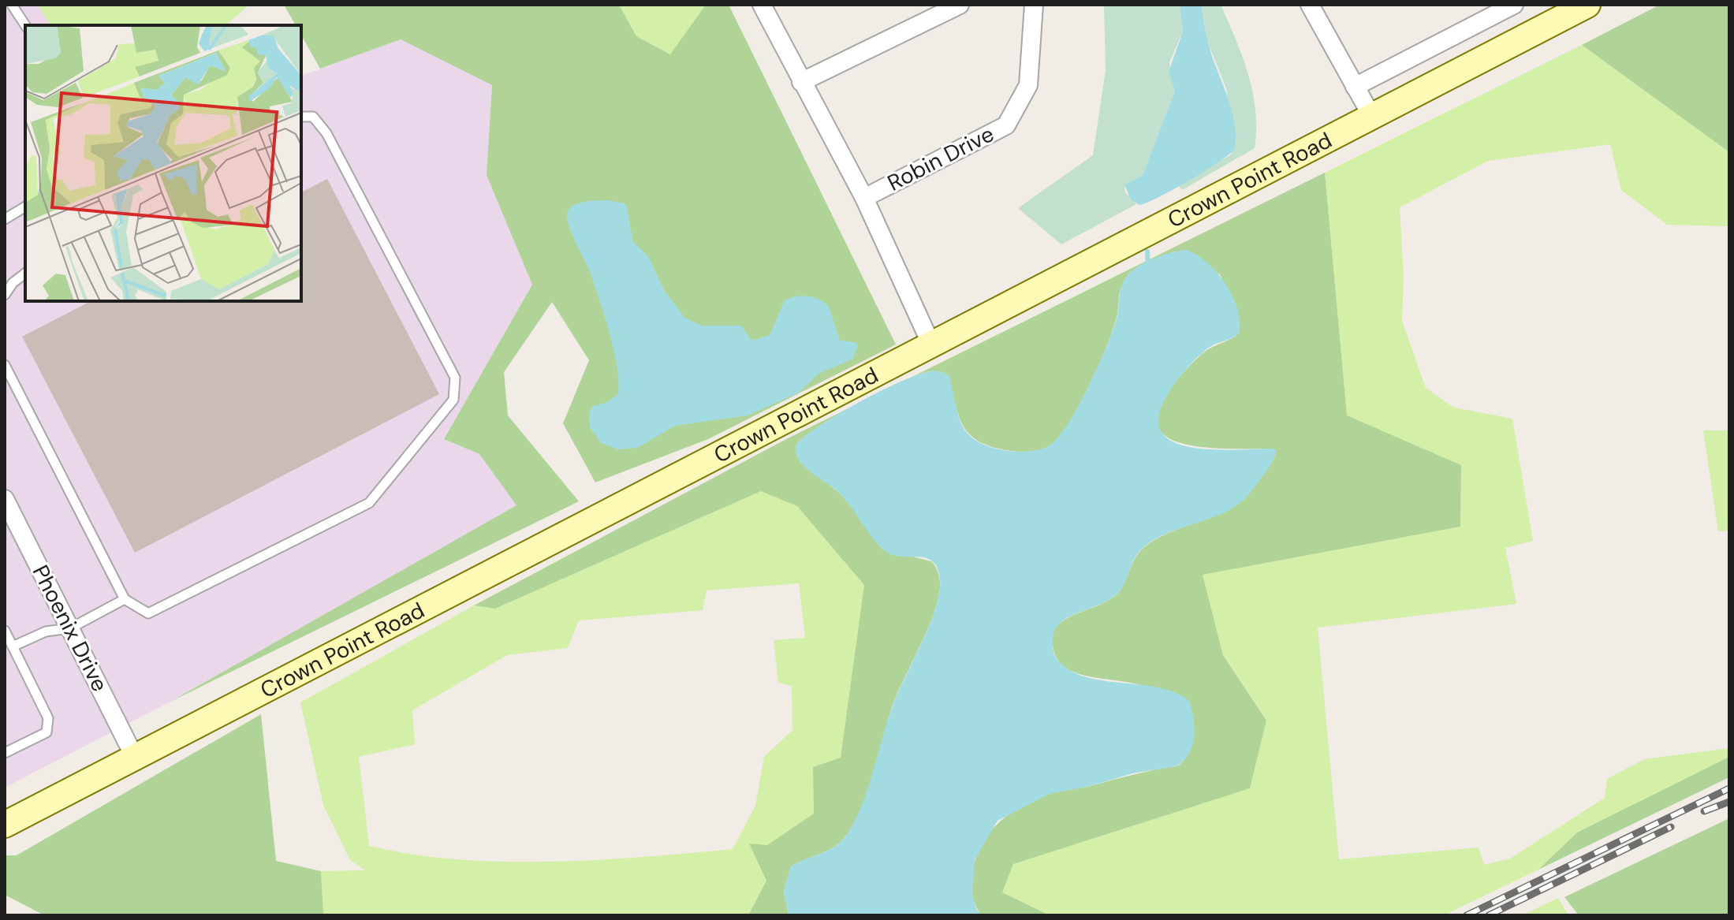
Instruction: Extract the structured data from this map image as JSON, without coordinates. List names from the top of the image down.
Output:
{
  "streets": {
    "main road": ["Crown Point Road"],
    "street": ["Robin Drive", "Phoenix Drive"]
  },
  "crossings": [
    ["Robin Drive", "Crown Point Road"],
    ["Crown Point Road", "Phoenix Drive"]
  ]
}
